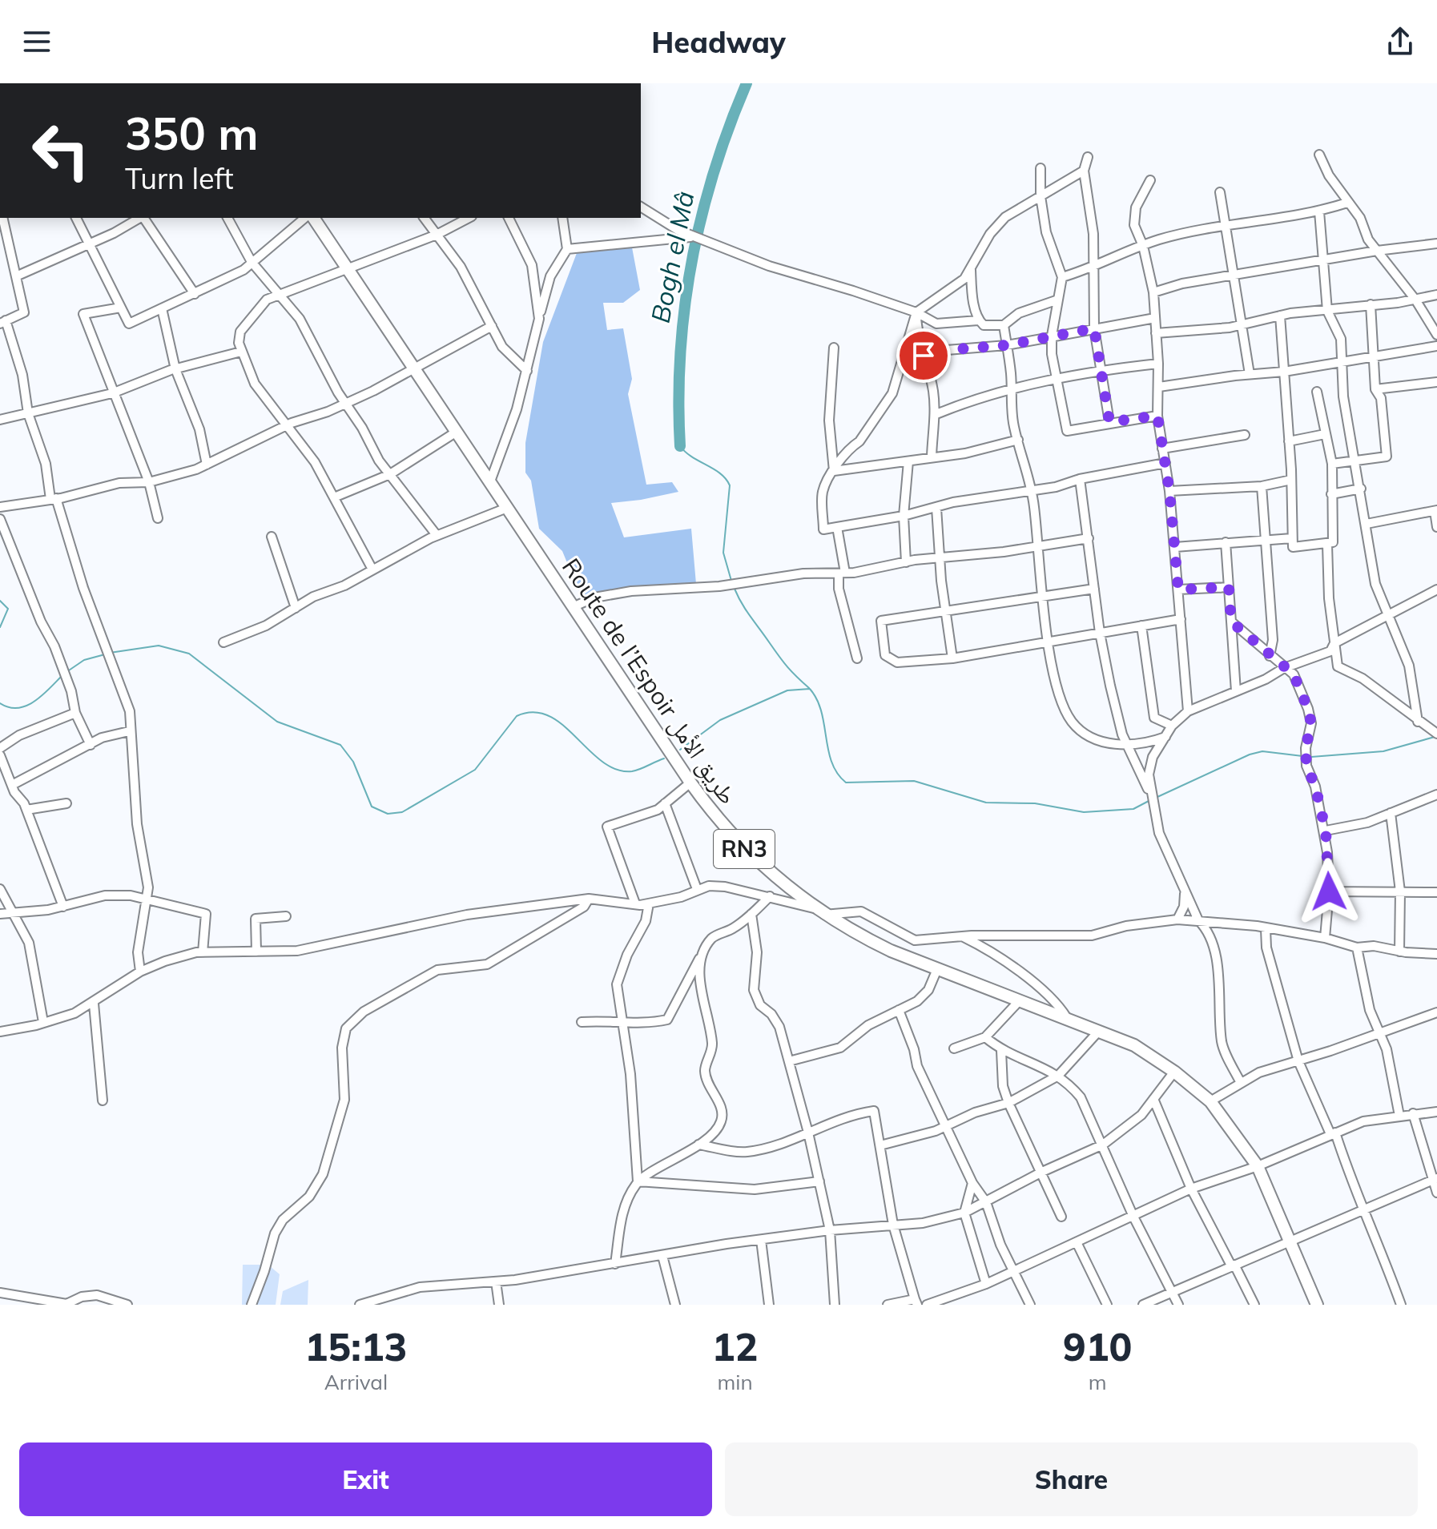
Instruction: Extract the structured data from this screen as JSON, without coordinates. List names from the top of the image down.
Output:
{
  "streets": {
    "highway": ["Route de l’Espoir طريق الأمل", "RN3"]
  },
  "water": ["Bogh el Mâ"],
  "page": {
    "header": "Headway",
    "turn": ["350 m", "Turn left"],
    "eta": [
      "15:13",
      "Arrival",
      "12",
      "min",
      "910",
      "m"
    ],
    "buttons": ["Exit", "Share"]
  }
}
